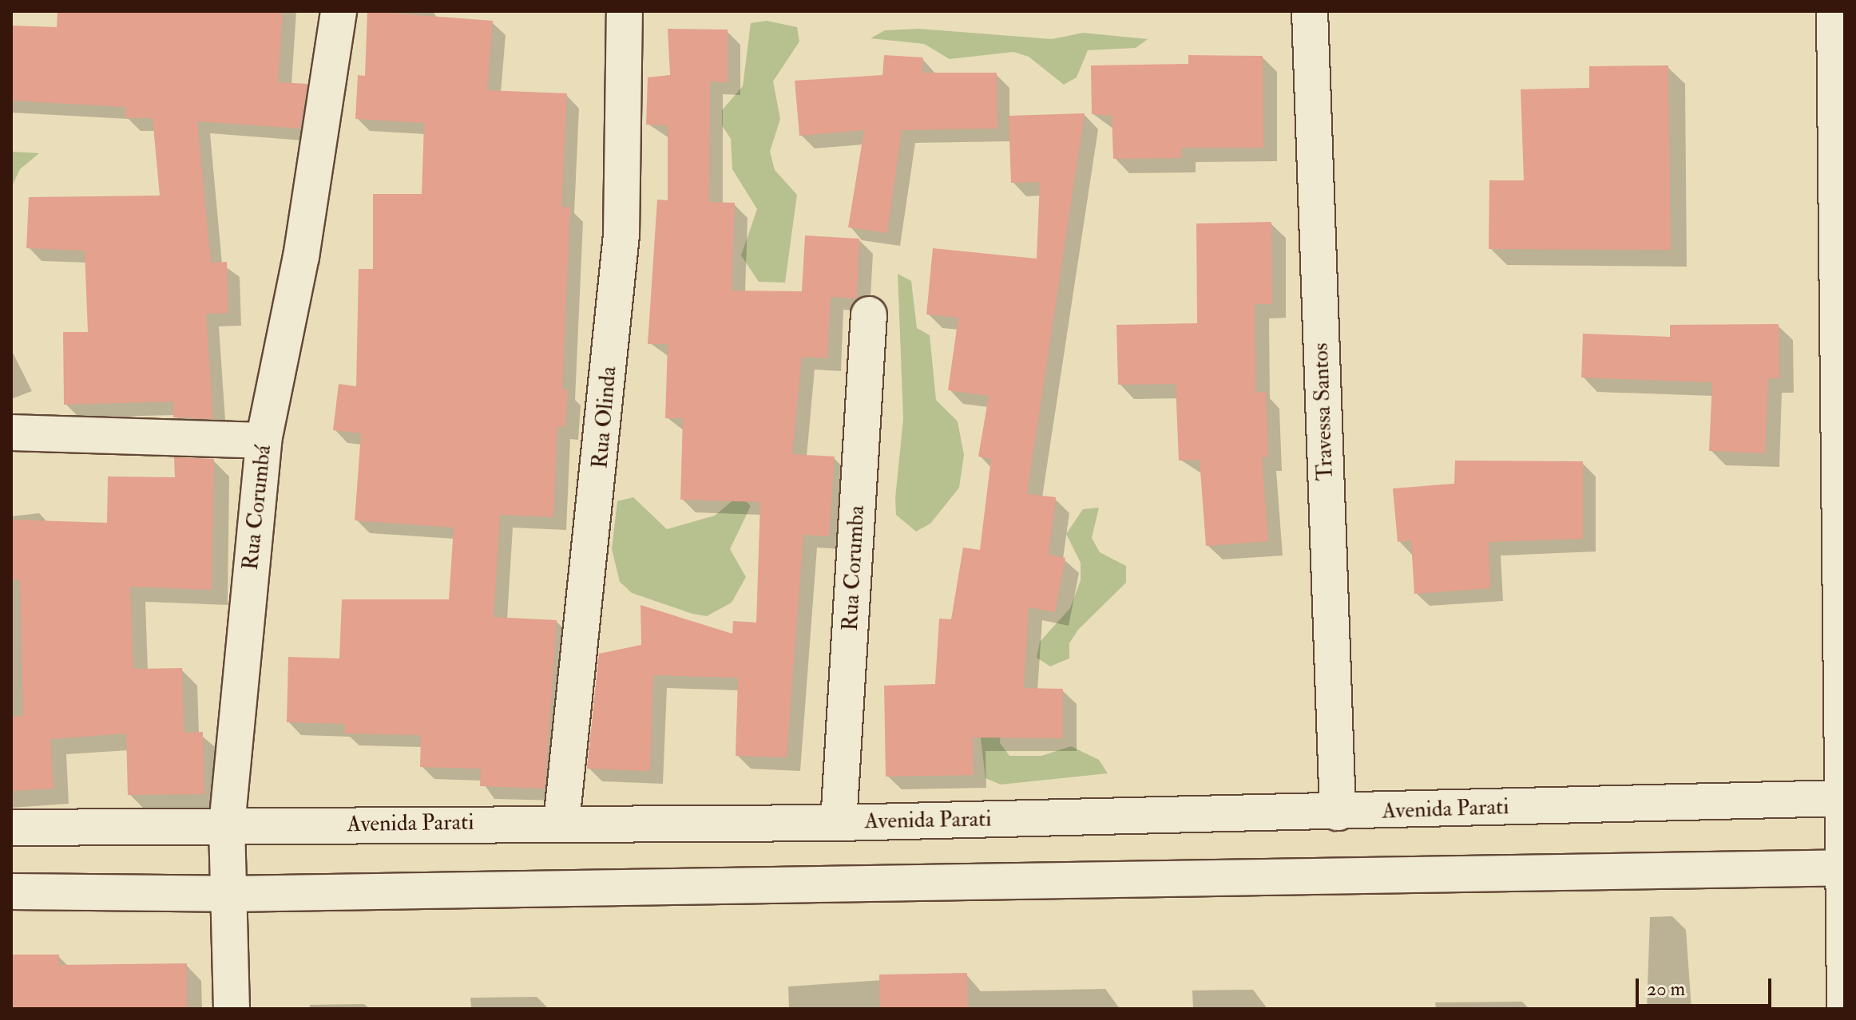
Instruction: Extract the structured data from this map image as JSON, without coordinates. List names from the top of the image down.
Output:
{
  "streets": {
    "street": [
      "Travessa Santos",
      "Rua Olinda",
      "Rua Corumbá",
      "Rua Corumba",
      "Avenida Parati"
    ]
  },
  "crossings": [
    ["Travessa Santos", "Avenida Parati"],
    ["Rua Olinda", "Avenida Parati"],
    ["Rua Corumbá", "Avenida Parati"],
    ["Rua Corumba", "Avenida Parati"]
  ],
  "scale_bar": "20 m"
}
